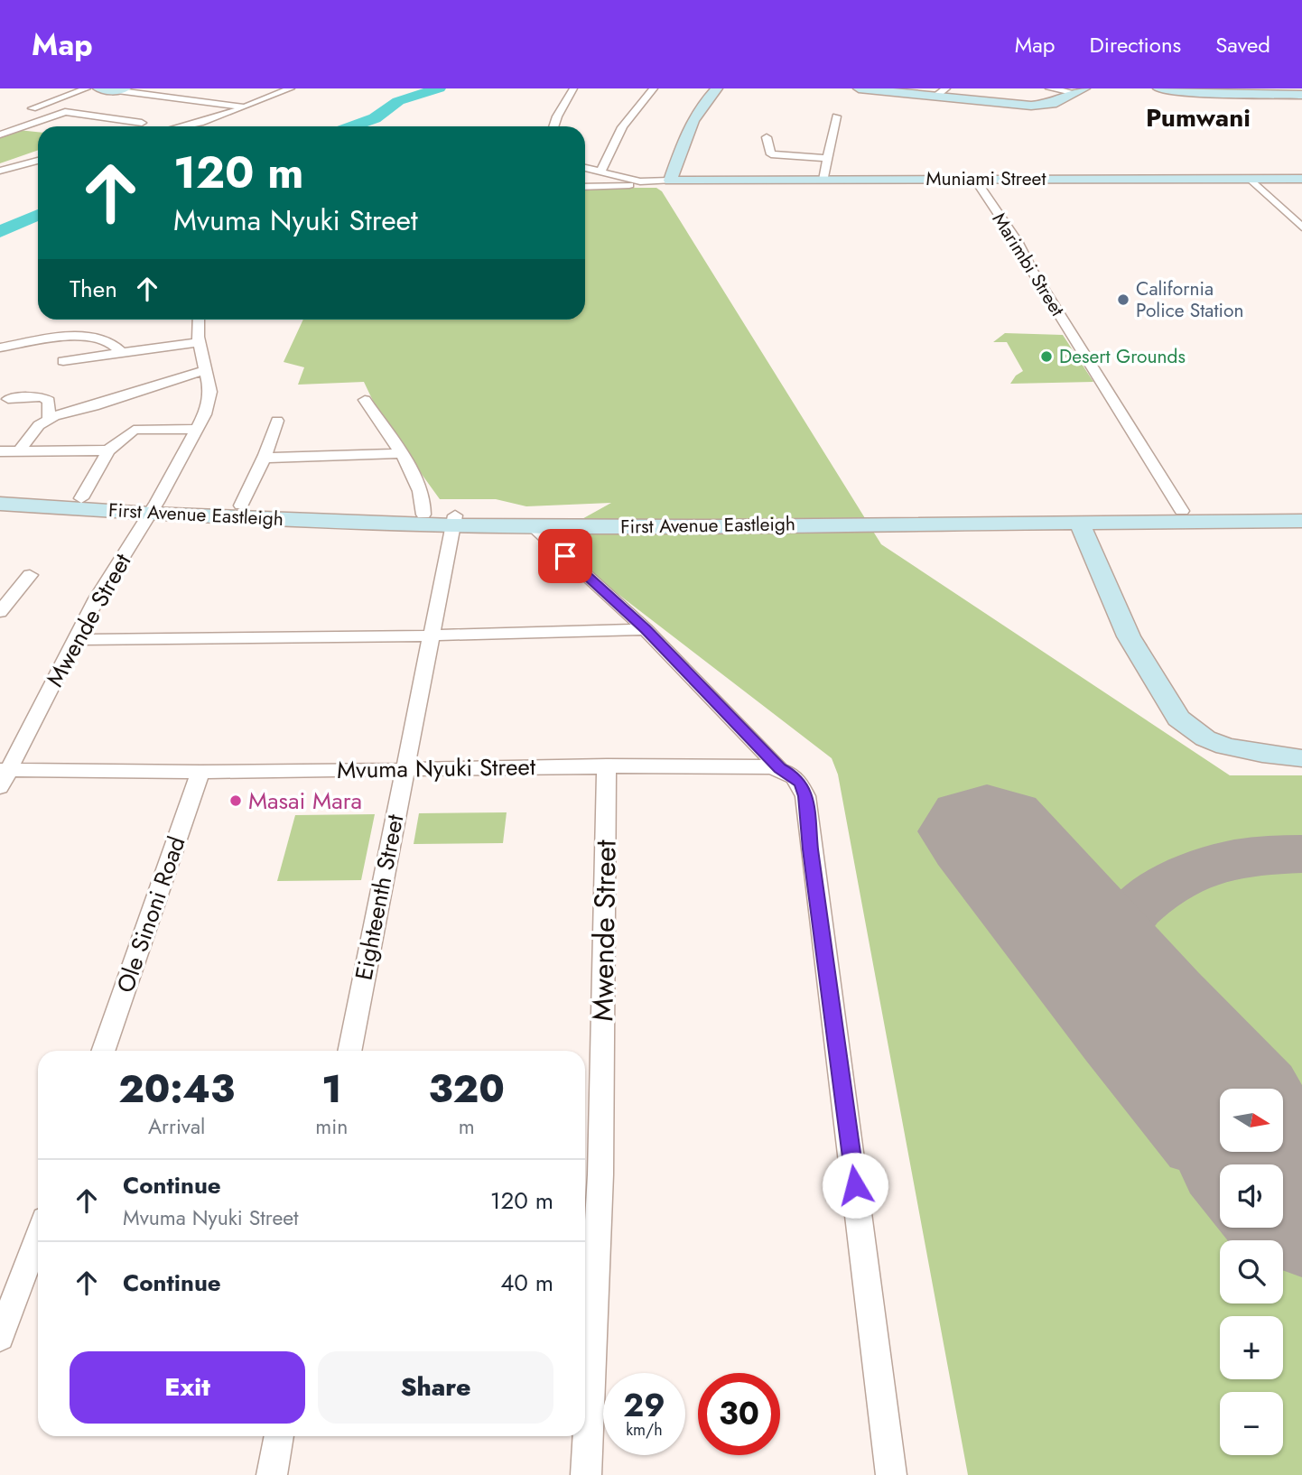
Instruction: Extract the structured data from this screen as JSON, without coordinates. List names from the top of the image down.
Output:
{
  "streets": {
    "main road": ["Muniami Street", "First Avenue Eastleigh"],
    "street": [
      "Marimbi Street",
      "Mwende Street",
      "Mvuma Nyuki Street",
      "Eighteenth Street",
      "Ole Sinoni Road"
    ]
  },
  "crossings": [
    ["Muniami Street", "Marimbi Street"],
    ["Marimbi Street", "First Avenue Eastleigh"],
    ["First Avenue Eastleigh", "Mwende Street"],
    ["First Avenue Eastleigh", "Eighteenth Street"],
    ["Mwende Street", "Mvuma Nyuki Street"],
    ["Mvuma Nyuki Street", "Eighteenth Street"],
    ["Mvuma Nyuki Street", "Ole Sinoni Road"]
  ],
  "districts": ["Pumwani"],
  "places": ["California Police Station", "Desert Grounds", "Masai Mara"],
  "north": "right",
  "page": {
    "header": "Map",
    "nav": ["Map", "Directions", "Saved"],
    "turn": ["120 m", "Mvuma Nyuki Street"],
    "then": "Then",
    "eta": [
      "20:43",
      "Arrival",
      "1",
      "min",
      "320",
      "m"
    ],
    "map_buttons": ["+", "−"],
    "list": [
      {
        "name": "Continue",
        "note": "Mvuma Nyuki Street",
        "value": "120 m"
      },
      {
        "name": "Continue",
        "value": "40 m"
      }
    ],
    "buttons": ["Exit", "Share"],
    "speed": "29 km/h",
    "limit": "30"
  }
}
